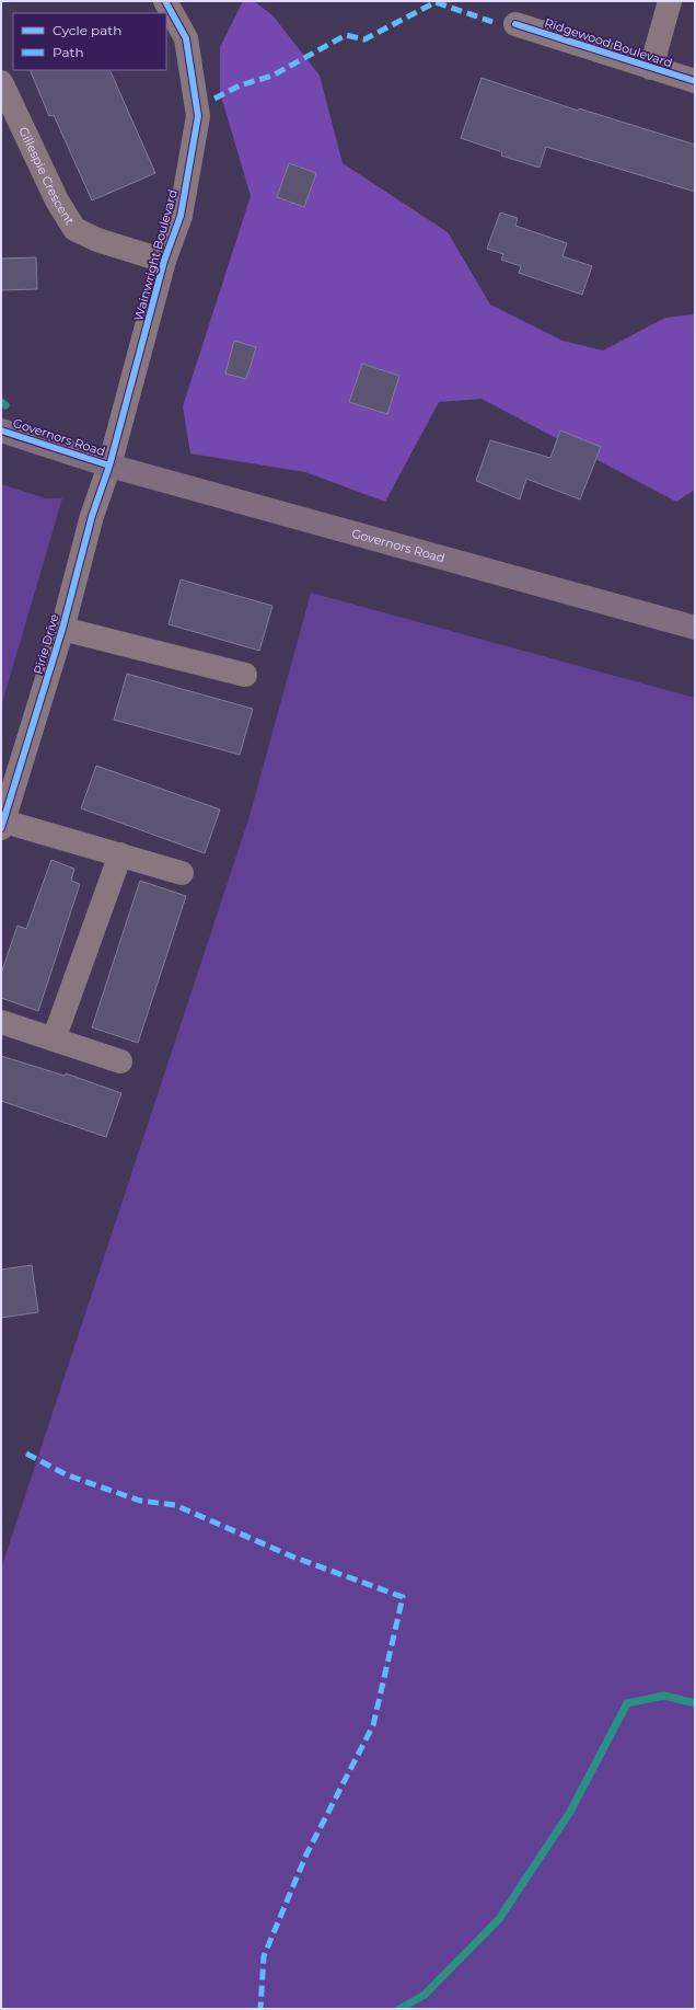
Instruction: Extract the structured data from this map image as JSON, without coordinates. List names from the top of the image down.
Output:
{
  "streets": {
    "main road": ["Governors Road"],
    "street": [
      "Ridgewood Boulevard",
      "Gillespie Crescent",
      "Wainwright Boulevard",
      "Pirie Drive"
    ]
  },
  "crossings": [
    ["Gillespie Crescent", "Wainwright Boulevard"],
    ["Wainwright Boulevard", "Governors Road"],
    ["Wainwright Boulevard", "Pirie Drive"],
    ["Governors Road", "Pirie Drive"]
  ],
  "legend": ["Cycle path", "Path"]
}
